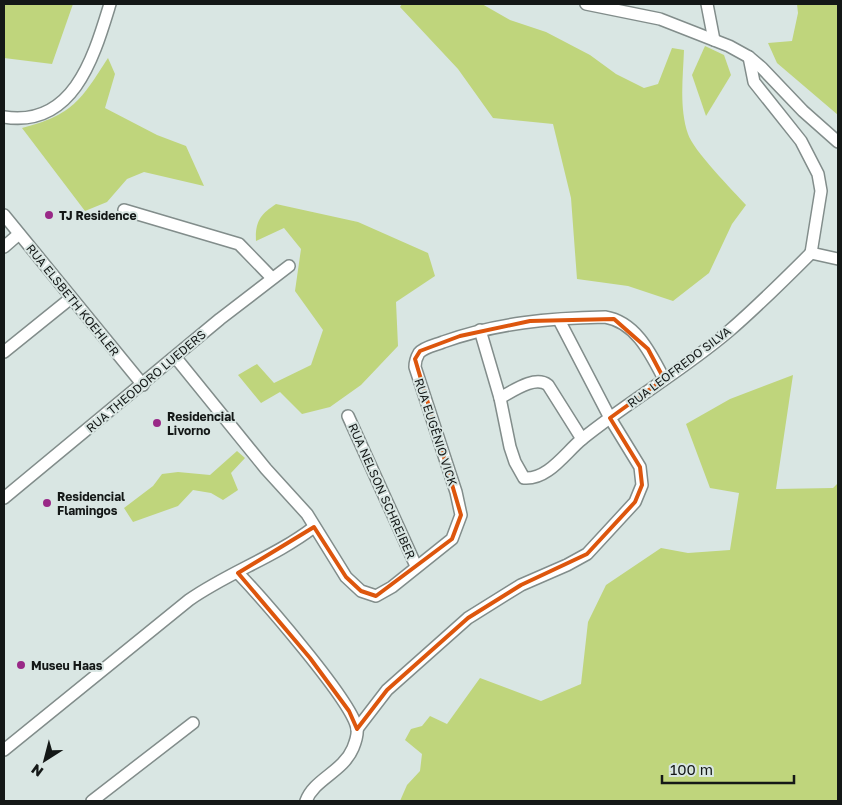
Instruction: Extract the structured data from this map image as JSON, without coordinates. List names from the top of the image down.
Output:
{
  "streets": {
    "street": [
      "RUA ELSBETH KOEHLER",
      "RUA LEOFREDO SILVA",
      "RUA THEODORO LUEDERS",
      "RUA EUGÊNIO VICK",
      "RUA NELSON SCHREIBER"
    ]
  },
  "crossings": [
    ["RUA ELSBETH KOEHLER", "RUA THEODORO LUEDERS"],
    ["RUA LEOFREDO SILVA", "RUA EUGÊNIO VICK"],
    ["RUA EUGÊNIO VICK", "RUA NELSON SCHREIBER"]
  ],
  "places": [
    "TJ Residence",
    "Residencial Livorno",
    "Residencial Flamingos",
    "Museu Haas"
  ],
  "scale_bar": "100 m",
  "north": "bottom left"
}
